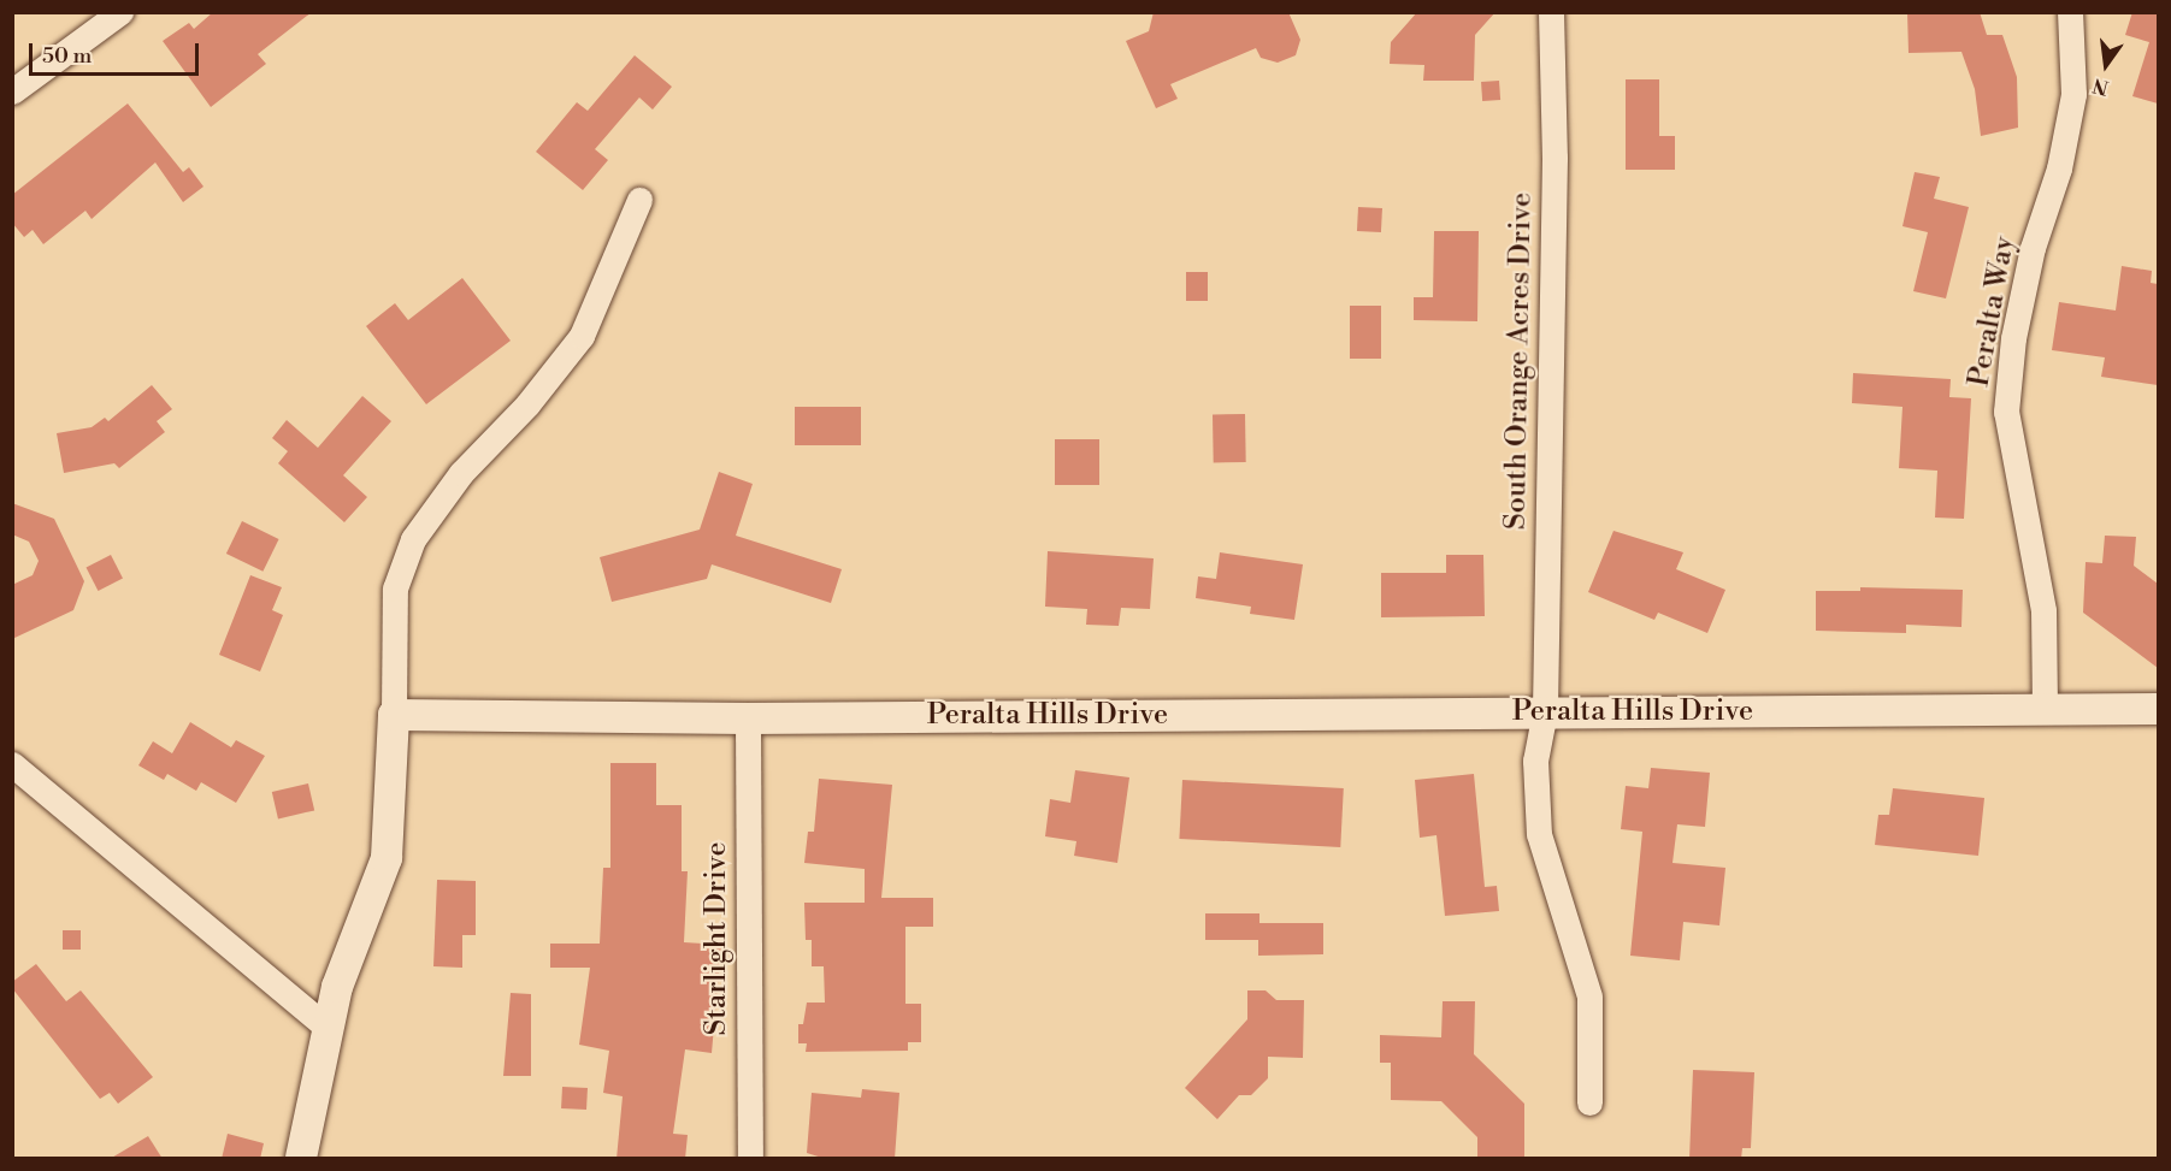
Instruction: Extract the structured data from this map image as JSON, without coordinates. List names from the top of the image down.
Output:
{
  "streets": {
    "street": [
      "Peralta Way",
      "South Orange Acres Drive",
      "Peralta Hills Drive",
      "Starlight Drive"
    ]
  },
  "crossings": [
    ["Peralta Way", "Peralta Hills Drive"],
    ["South Orange Acres Drive", "Peralta Hills Drive"],
    ["Peralta Hills Drive", "Starlight Drive"]
  ],
  "scale_bar": "50 m",
  "north": "bottom"
}
